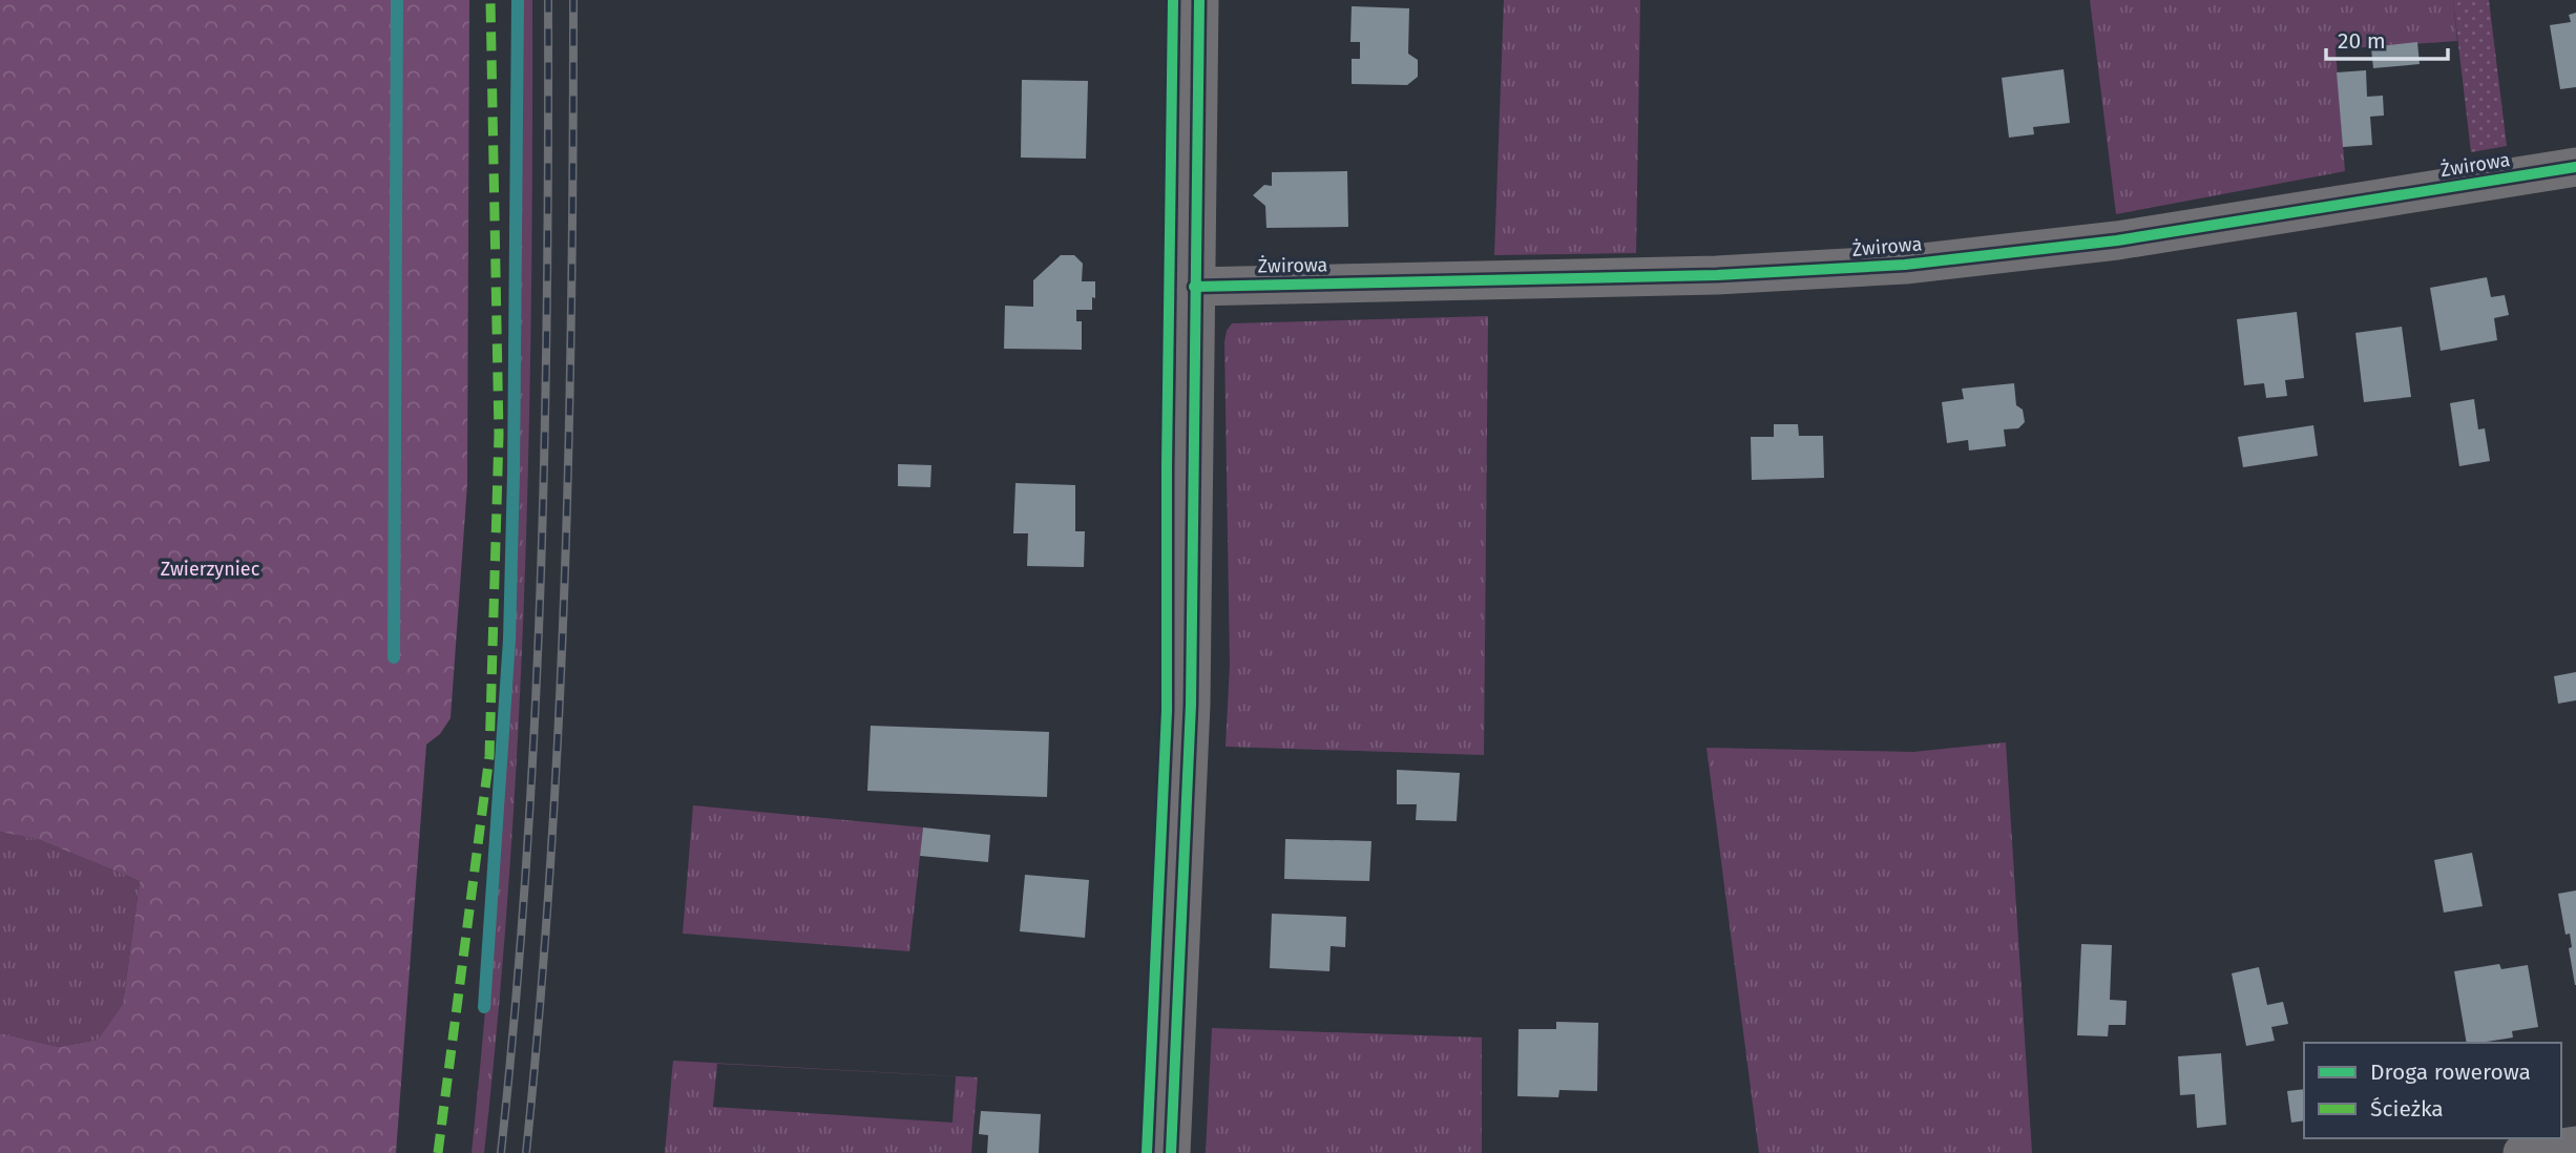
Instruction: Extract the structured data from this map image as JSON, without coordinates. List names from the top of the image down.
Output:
{
  "streets": {
    "street": ["Żwirowa"]
  },
  "parks": ["Zwierzyniec"],
  "legend": ["Droga rowerowa", "Ścieżka"],
  "scale_bar": "20 m"
}
